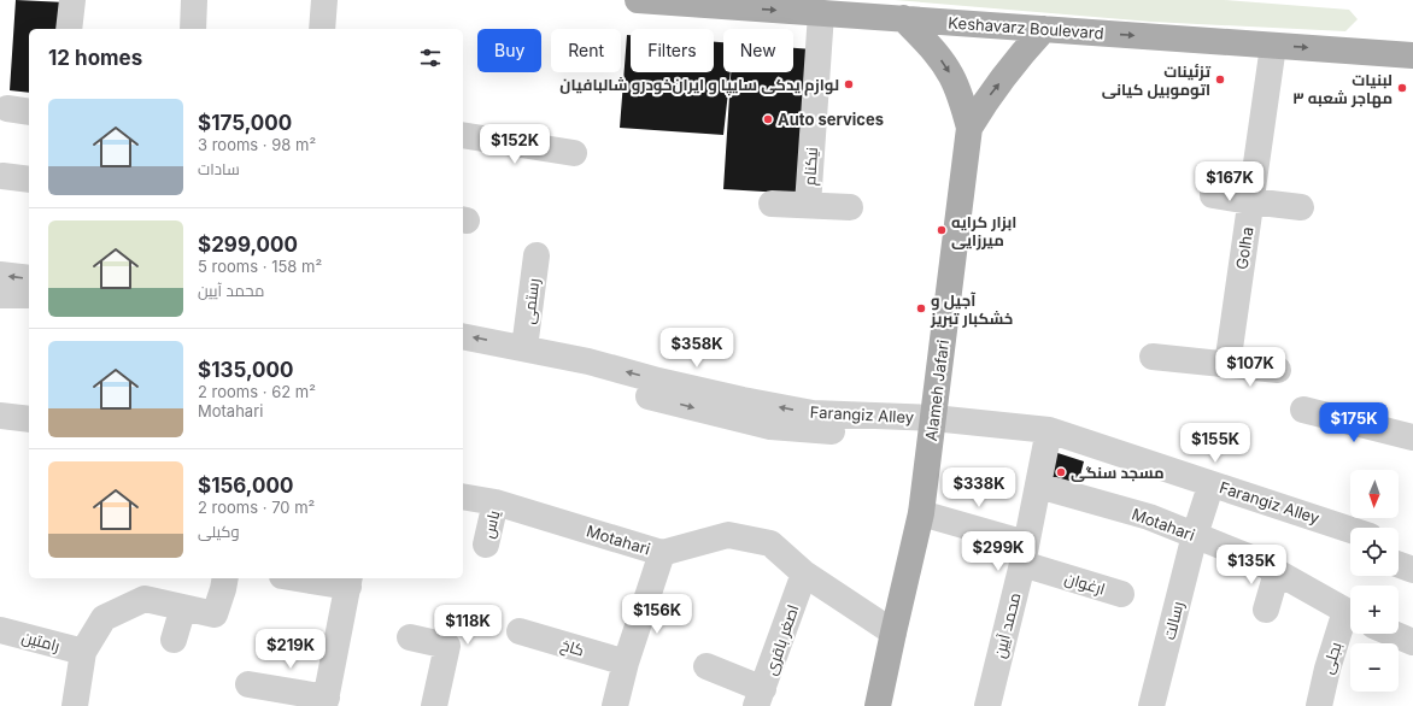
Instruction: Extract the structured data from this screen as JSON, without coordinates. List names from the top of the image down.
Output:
{
  "streets": {
    "main road": ["Keshavarz Boulevard", "Alameh Jafari"],
    "street": [
      "نیکنام",
      "Golha",
      "رستمی",
      "Farangiz Alley",
      "یاس",
      "Motahari",
      "ارغوان",
      "رسالت",
      "محمد آیین",
      "اصغر باقری",
      "رامتین",
      "کاخ",
      "بجلی"
    ]
  },
  "crossings": [
    ["Keshavarz Boulevard", "نیکنام"],
    ["Keshavarz Boulevard", "Golha"],
    ["رستمی", "Farangiz Alley"],
    ["Alameh Jafari", "Farangiz Alley"],
    ["Alameh Jafari", "Motahari"],
    ["Farangiz Alley", "محمد آیین"],
    ["یاس", "Motahari"],
    ["Motahari", "رسالت"],
    ["Motahari", "محمد آیین"],
    ["Motahari", "اصغر باقری"],
    ["ارغوان", "محمد آیین"]
  ],
  "one_way": ["Keshavarz Boulevard"],
  "places": [
    "تزئینات اتوموبیل کیانی",
    "لوازم یدکی سایپا و ایران‌خودرو شالبافیان",
    "لبنیات مهاجر شعبه ۳",
    "Auto services",
    "ابزار کرایه میرزایی",
    "آجیل و خشکبار تبریز",
    "مسجد سنگی"
  ],
  "north": "bottom",
  "page": {
    "chip": [
      "Buy",
      "Rent",
      "Filters",
      "New"
    ],
    "heading": "12 homes",
    "list": [
      {
        "name": "$175,000",
        "note": "3 rooms · 98 m² · سادات"
      },
      {
        "name": "$299,000",
        "note": "5 rooms · 158 m² · محمد آیین"
      },
      {
        "name": "$135,000",
        "note": "2 rooms · 62 m² · Motahari"
      },
      {
        "name": "$156,000",
        "note": "2 rooms · 70 m² · وکیلی"
      }
    ],
    "price": [
      "$152K",
      "$167K",
      "$358K",
      "$107K",
      "$175K",
      "$155K",
      "$338K",
      "$299K",
      "$135K",
      "$156K",
      "$118K",
      "$219K"
    ],
    "map_buttons": ["+", "−"]
  }
}
